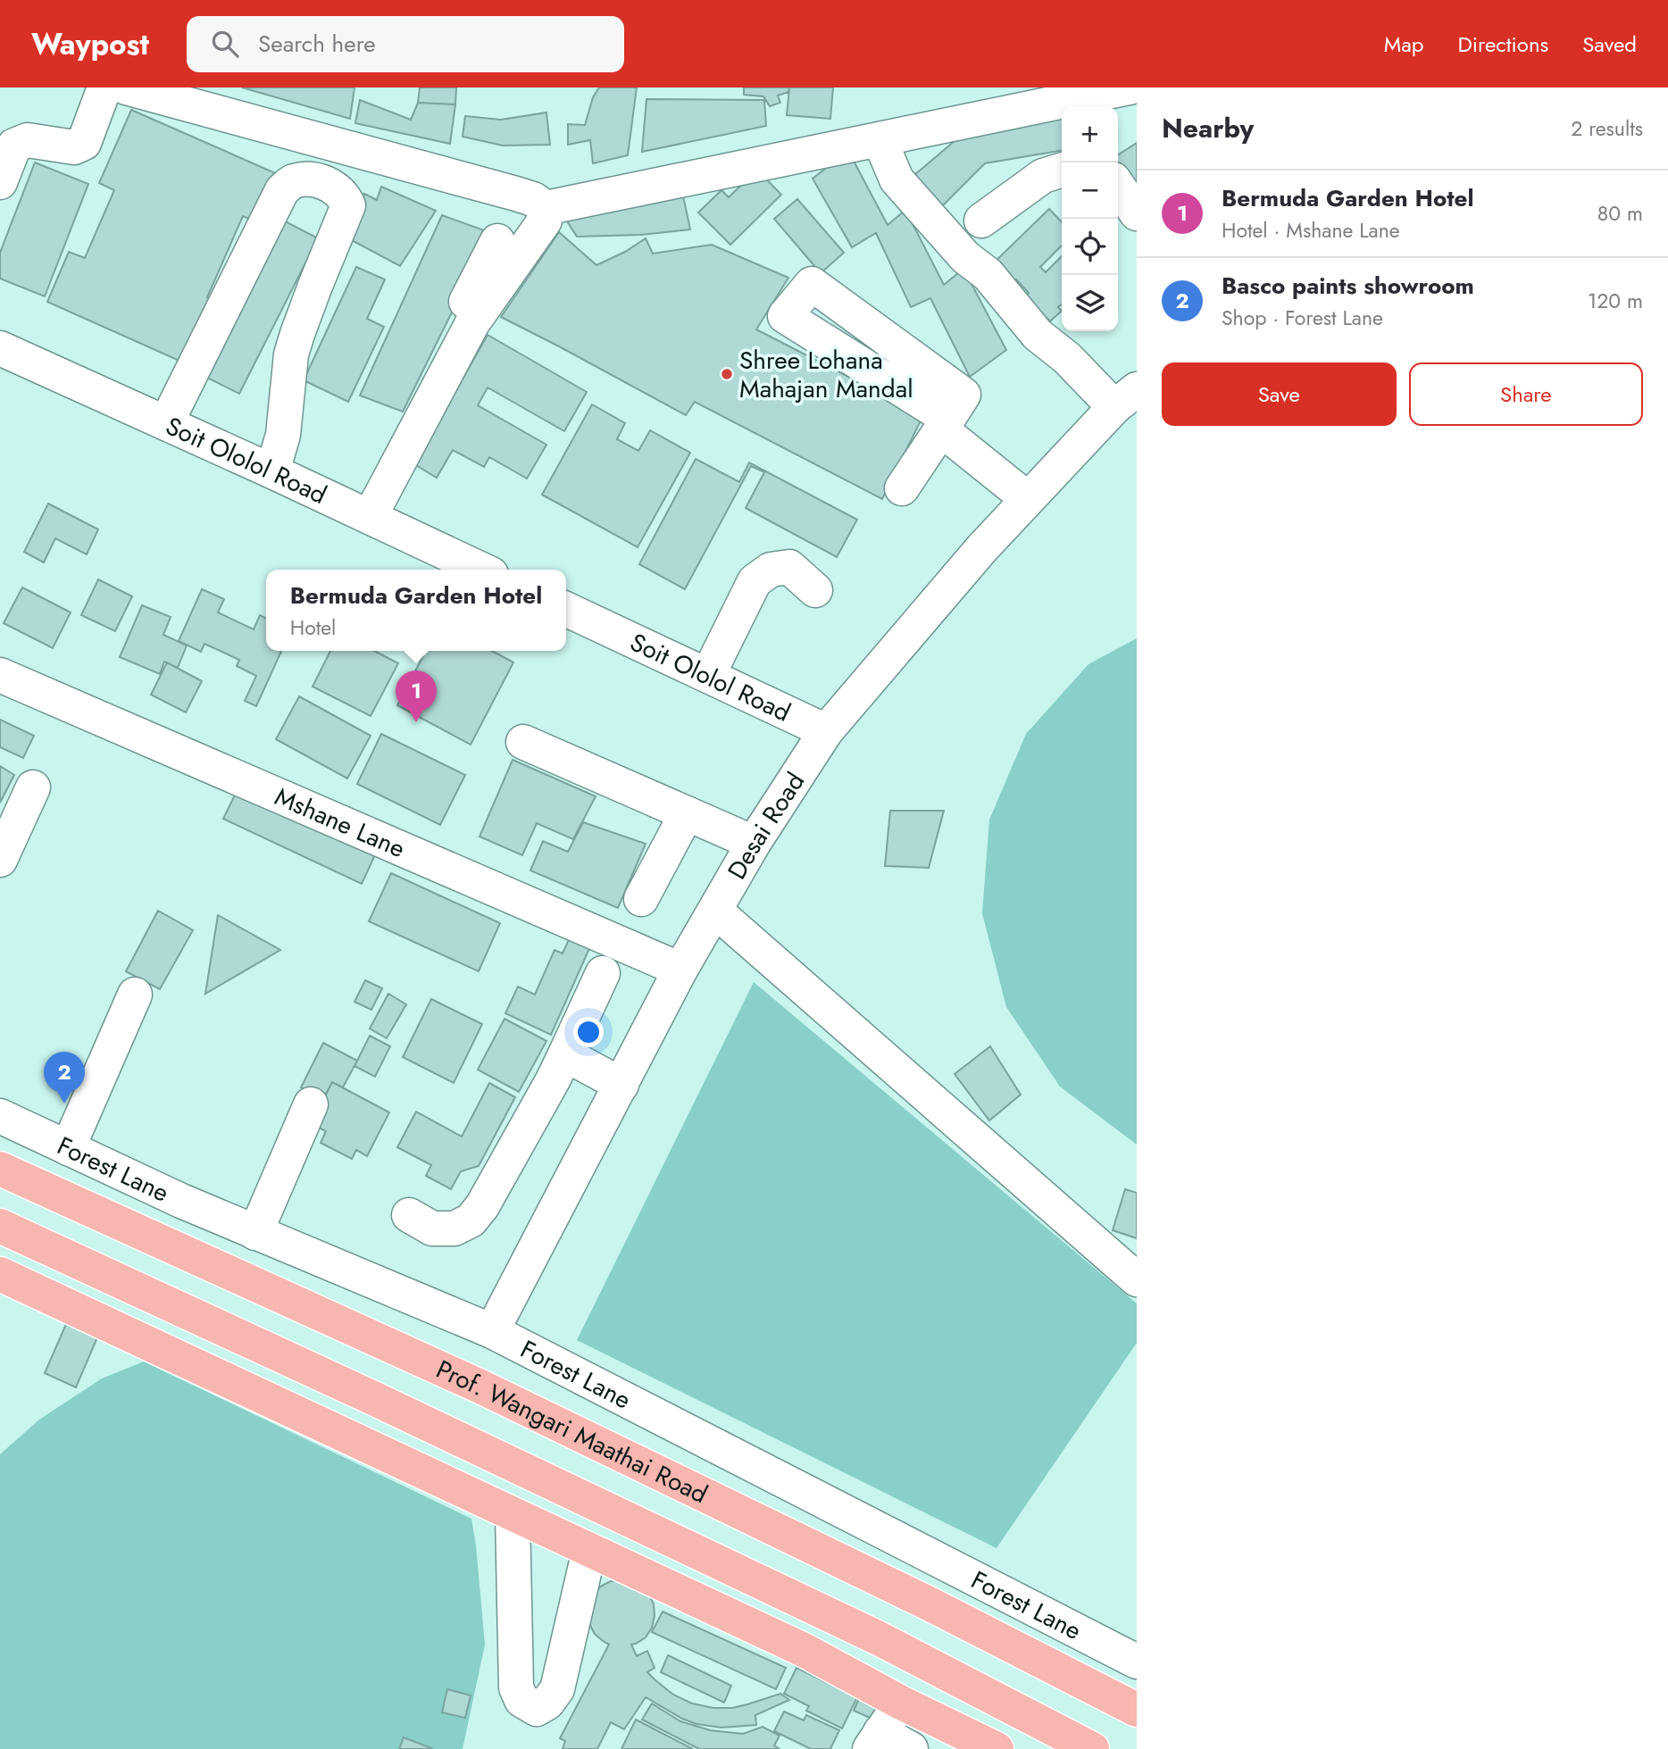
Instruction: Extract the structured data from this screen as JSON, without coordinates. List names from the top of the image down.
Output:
{
  "streets": {
    "main road": ["Prof. Wangari Maathai Road"],
    "street": [
      "Soit Ololol Road",
      "Mshane Lane",
      "Desai Road",
      "Forest Lane"
    ]
  },
  "crossings": [
    ["Soit Ololol Road", "Desai Road"],
    ["Mshane Lane", "Desai Road"],
    ["Desai Road", "Forest Lane"]
  ],
  "places": ["Shree Lohana Mahajan Mandal"],
  "page": {
    "header": "Waypost",
    "search": "Search here",
    "nav": ["Map", "Directions", "Saved"],
    "heading": ["Nearby", "2 results"],
    "map_buttons": ["+", "−"],
    "list": [
      {
        "mark": "1",
        "name": "Bermuda Garden Hotel",
        "note": "Hotel · Mshane Lane",
        "value": "80 m"
      },
      {
        "mark": "2",
        "name": "Basco paints showroom",
        "note": "Shop · Forest Lane",
        "value": "120 m"
      }
    ],
    "buttons": ["Save", "Share"],
    "popup": ["Bermuda Garden Hotel", "Hotel"],
    "pins": ["1", "2"]
  }
}
